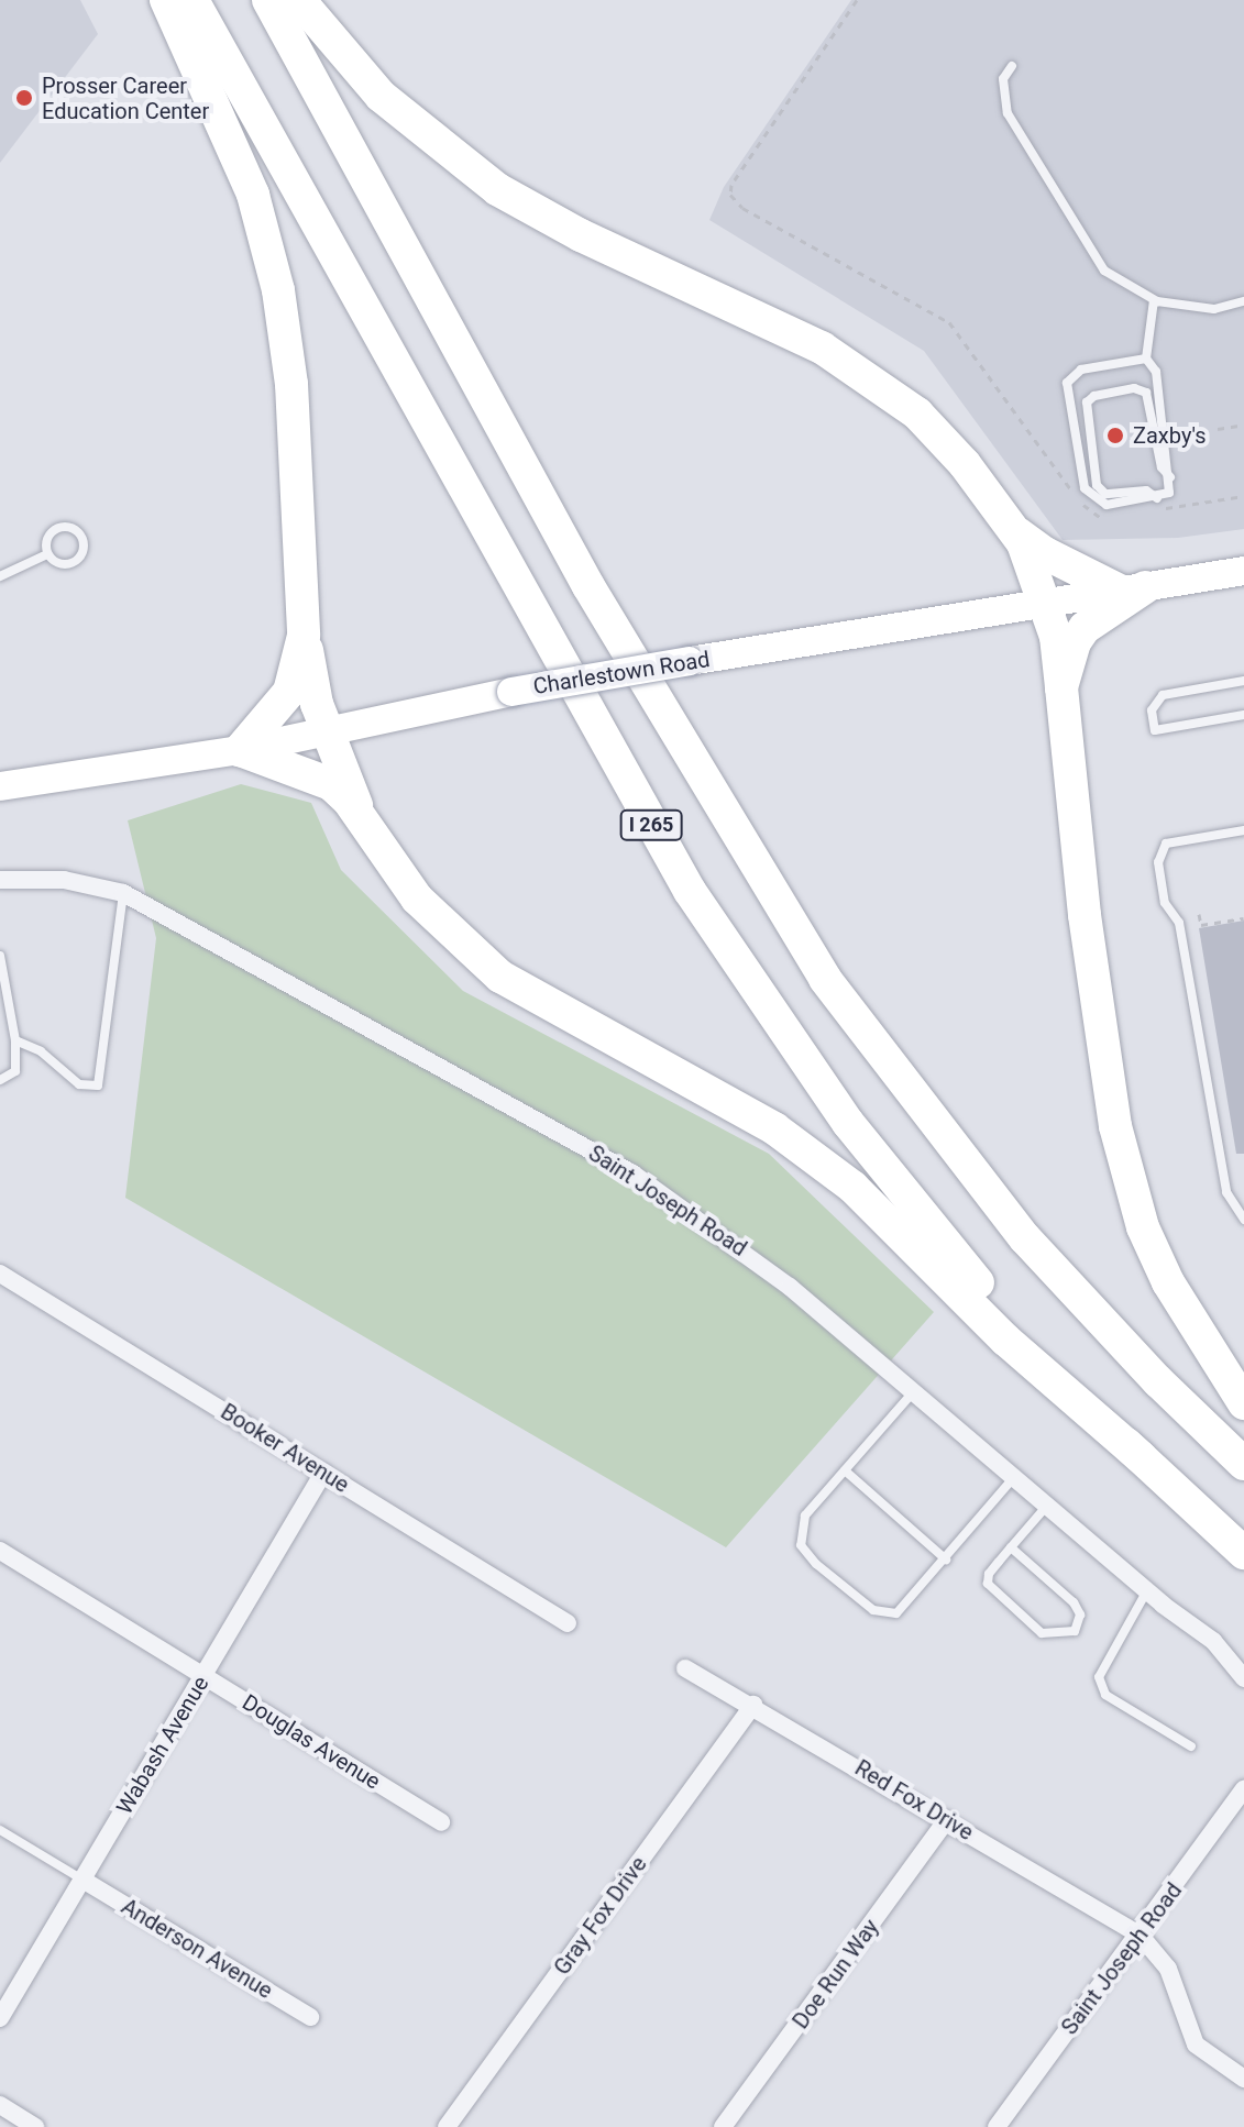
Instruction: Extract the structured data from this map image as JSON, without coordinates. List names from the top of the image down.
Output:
{
  "streets": {
    "highway": ["I 265"],
    "main road": ["Charlestown Road"],
    "street": [
      "Saint Joseph Road",
      "Booker Avenue",
      "Douglas Avenue",
      "Wabash Avenue",
      "Red Fox Drive",
      "Gray Fox Drive",
      "Anderson Avenue",
      "Doe Run Way"
    ]
  },
  "crossings": [
    ["Saint Joseph Road", "Red Fox Drive"],
    ["Booker Avenue", "Wabash Avenue"],
    ["Douglas Avenue", "Wabash Avenue"],
    ["Wabash Avenue", "Anderson Avenue"],
    ["Red Fox Drive", "Gray Fox Drive"],
    ["Red Fox Drive", "Doe Run Way"]
  ],
  "places": ["Prosser Career Education Center", "Zaxby's"]
}
